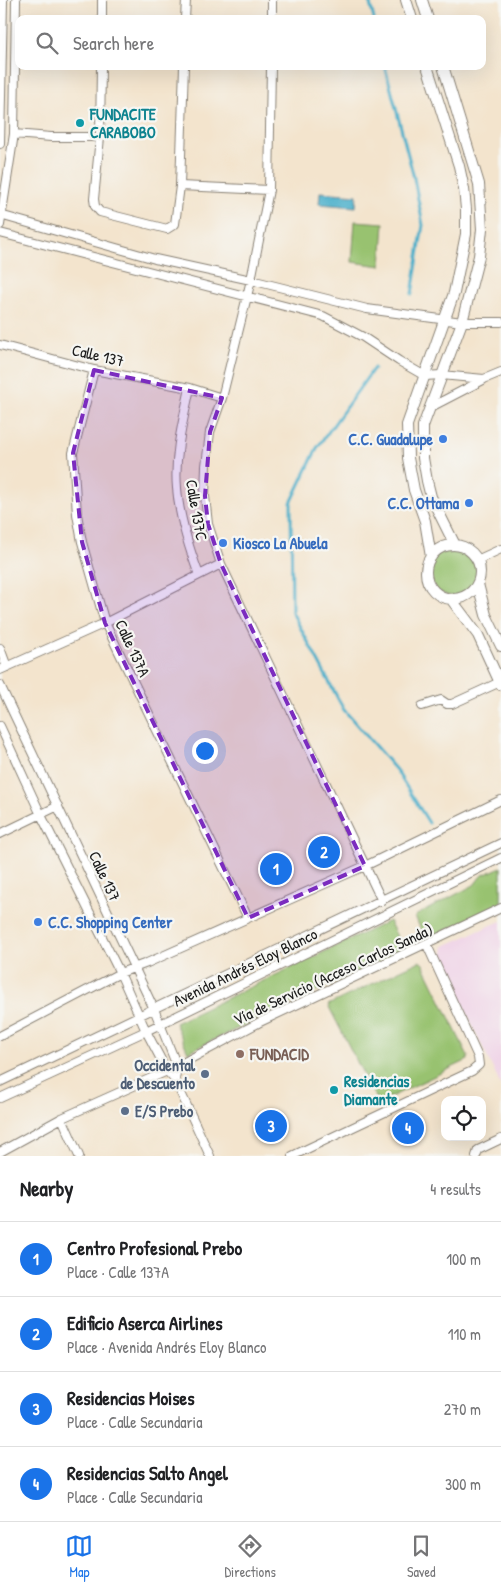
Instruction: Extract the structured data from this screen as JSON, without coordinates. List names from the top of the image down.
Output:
{
  "streets": {
    "street": [
      "Calle 137",
      "Calle 137C",
      "Calle 137A",
      "Avenida Andrés Eloy Blanco",
      "Vía de Servicio (Acceso Carlos Sanda)"
    ]
  },
  "crossings": [
    ["Calle 137", "Calle 137C"],
    ["Calle 137", "Calle 137A"],
    ["Calle 137", "Avenida Andrés Eloy Blanco"],
    ["Calle 137", "Vía de Servicio (Acceso Carlos Sanda)"]
  ],
  "places": [
    "FUNDACITE CARABOBO",
    "C.C. Guadalupe",
    "C.C. Ottama",
    "Kiosco La Abuela",
    "C.C. Shopping Center",
    "FUNDACID",
    "Occidental de Descuento",
    "Residencias Diamante",
    "E/S Prebo"
  ],
  "page": {
    "search": "Search here",
    "pins": [
      "2",
      "1",
      "3",
      "4"
    ],
    "heading": ["Nearby", "4 results"],
    "list": [
      {
        "mark": "1",
        "name": "Centro Profesional Prebo",
        "note": "Place · Calle 137A",
        "value": "100 m"
      },
      {
        "mark": "2",
        "name": "Edificio Aserca Airlines",
        "note": "Place · Avenida Andrés Eloy Blanco",
        "value": "110 m"
      },
      {
        "mark": "3",
        "name": "Residencias Moises",
        "note": "Place · Calle Secundaria",
        "value": "270 m"
      },
      {
        "mark": "4",
        "name": "Residencias Salto Angel",
        "note": "Place · Calle Secundaria",
        "value": "300 m"
      }
    ],
    "nav": ["Map", "Directions", "Saved"]
  }
}
